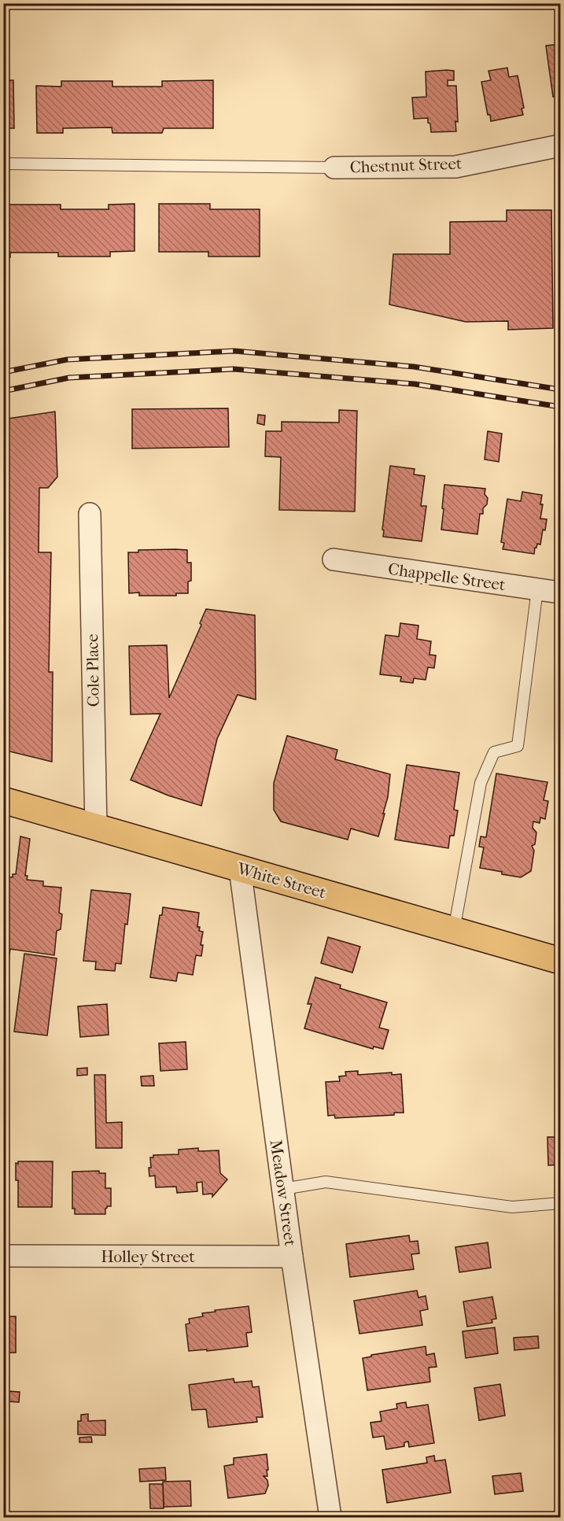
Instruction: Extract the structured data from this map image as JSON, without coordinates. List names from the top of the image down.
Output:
{
  "streets": {
    "main road": ["White Street"],
    "street": [
      "Chestnut Street",
      "Chappelle Street",
      "Cole Place",
      "Meadow Street",
      "Holley Street"
    ]
  },
  "crossings": [
    ["Cole Place", "White Street"],
    ["White Street", "Meadow Street"],
    ["Meadow Street", "Holley Street"]
  ]
}
